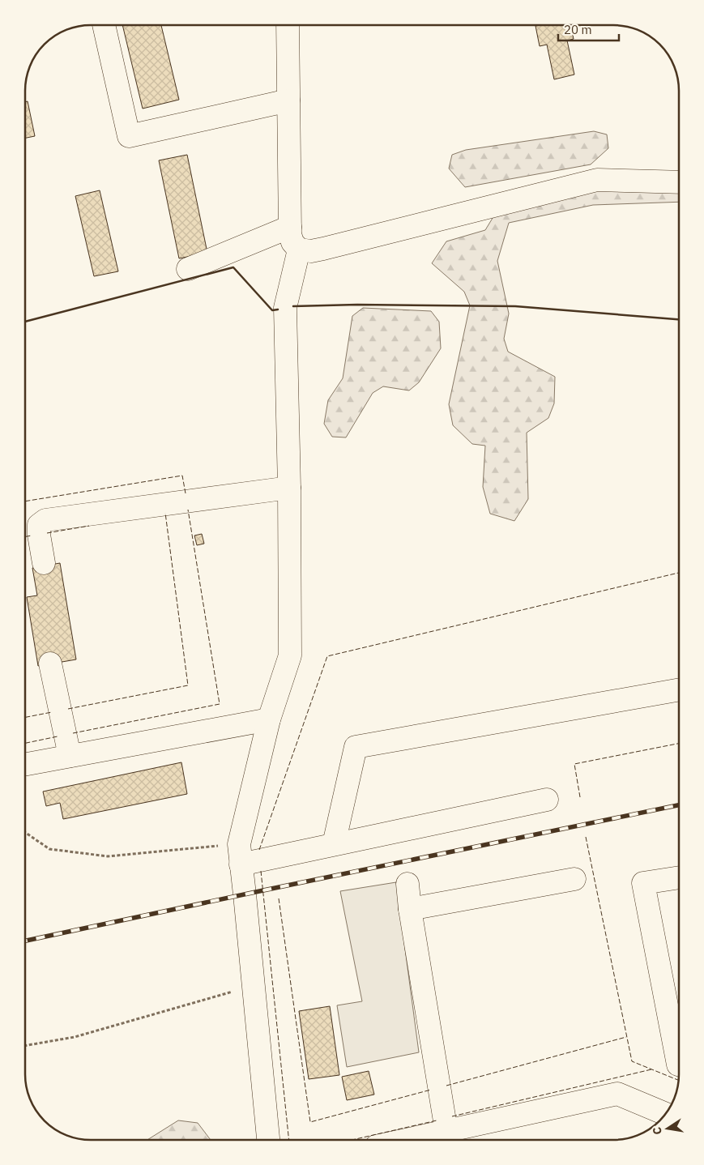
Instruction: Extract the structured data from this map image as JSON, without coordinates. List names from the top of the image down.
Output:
{
  "scale_bar": "20 m",
  "north": "left"
}
